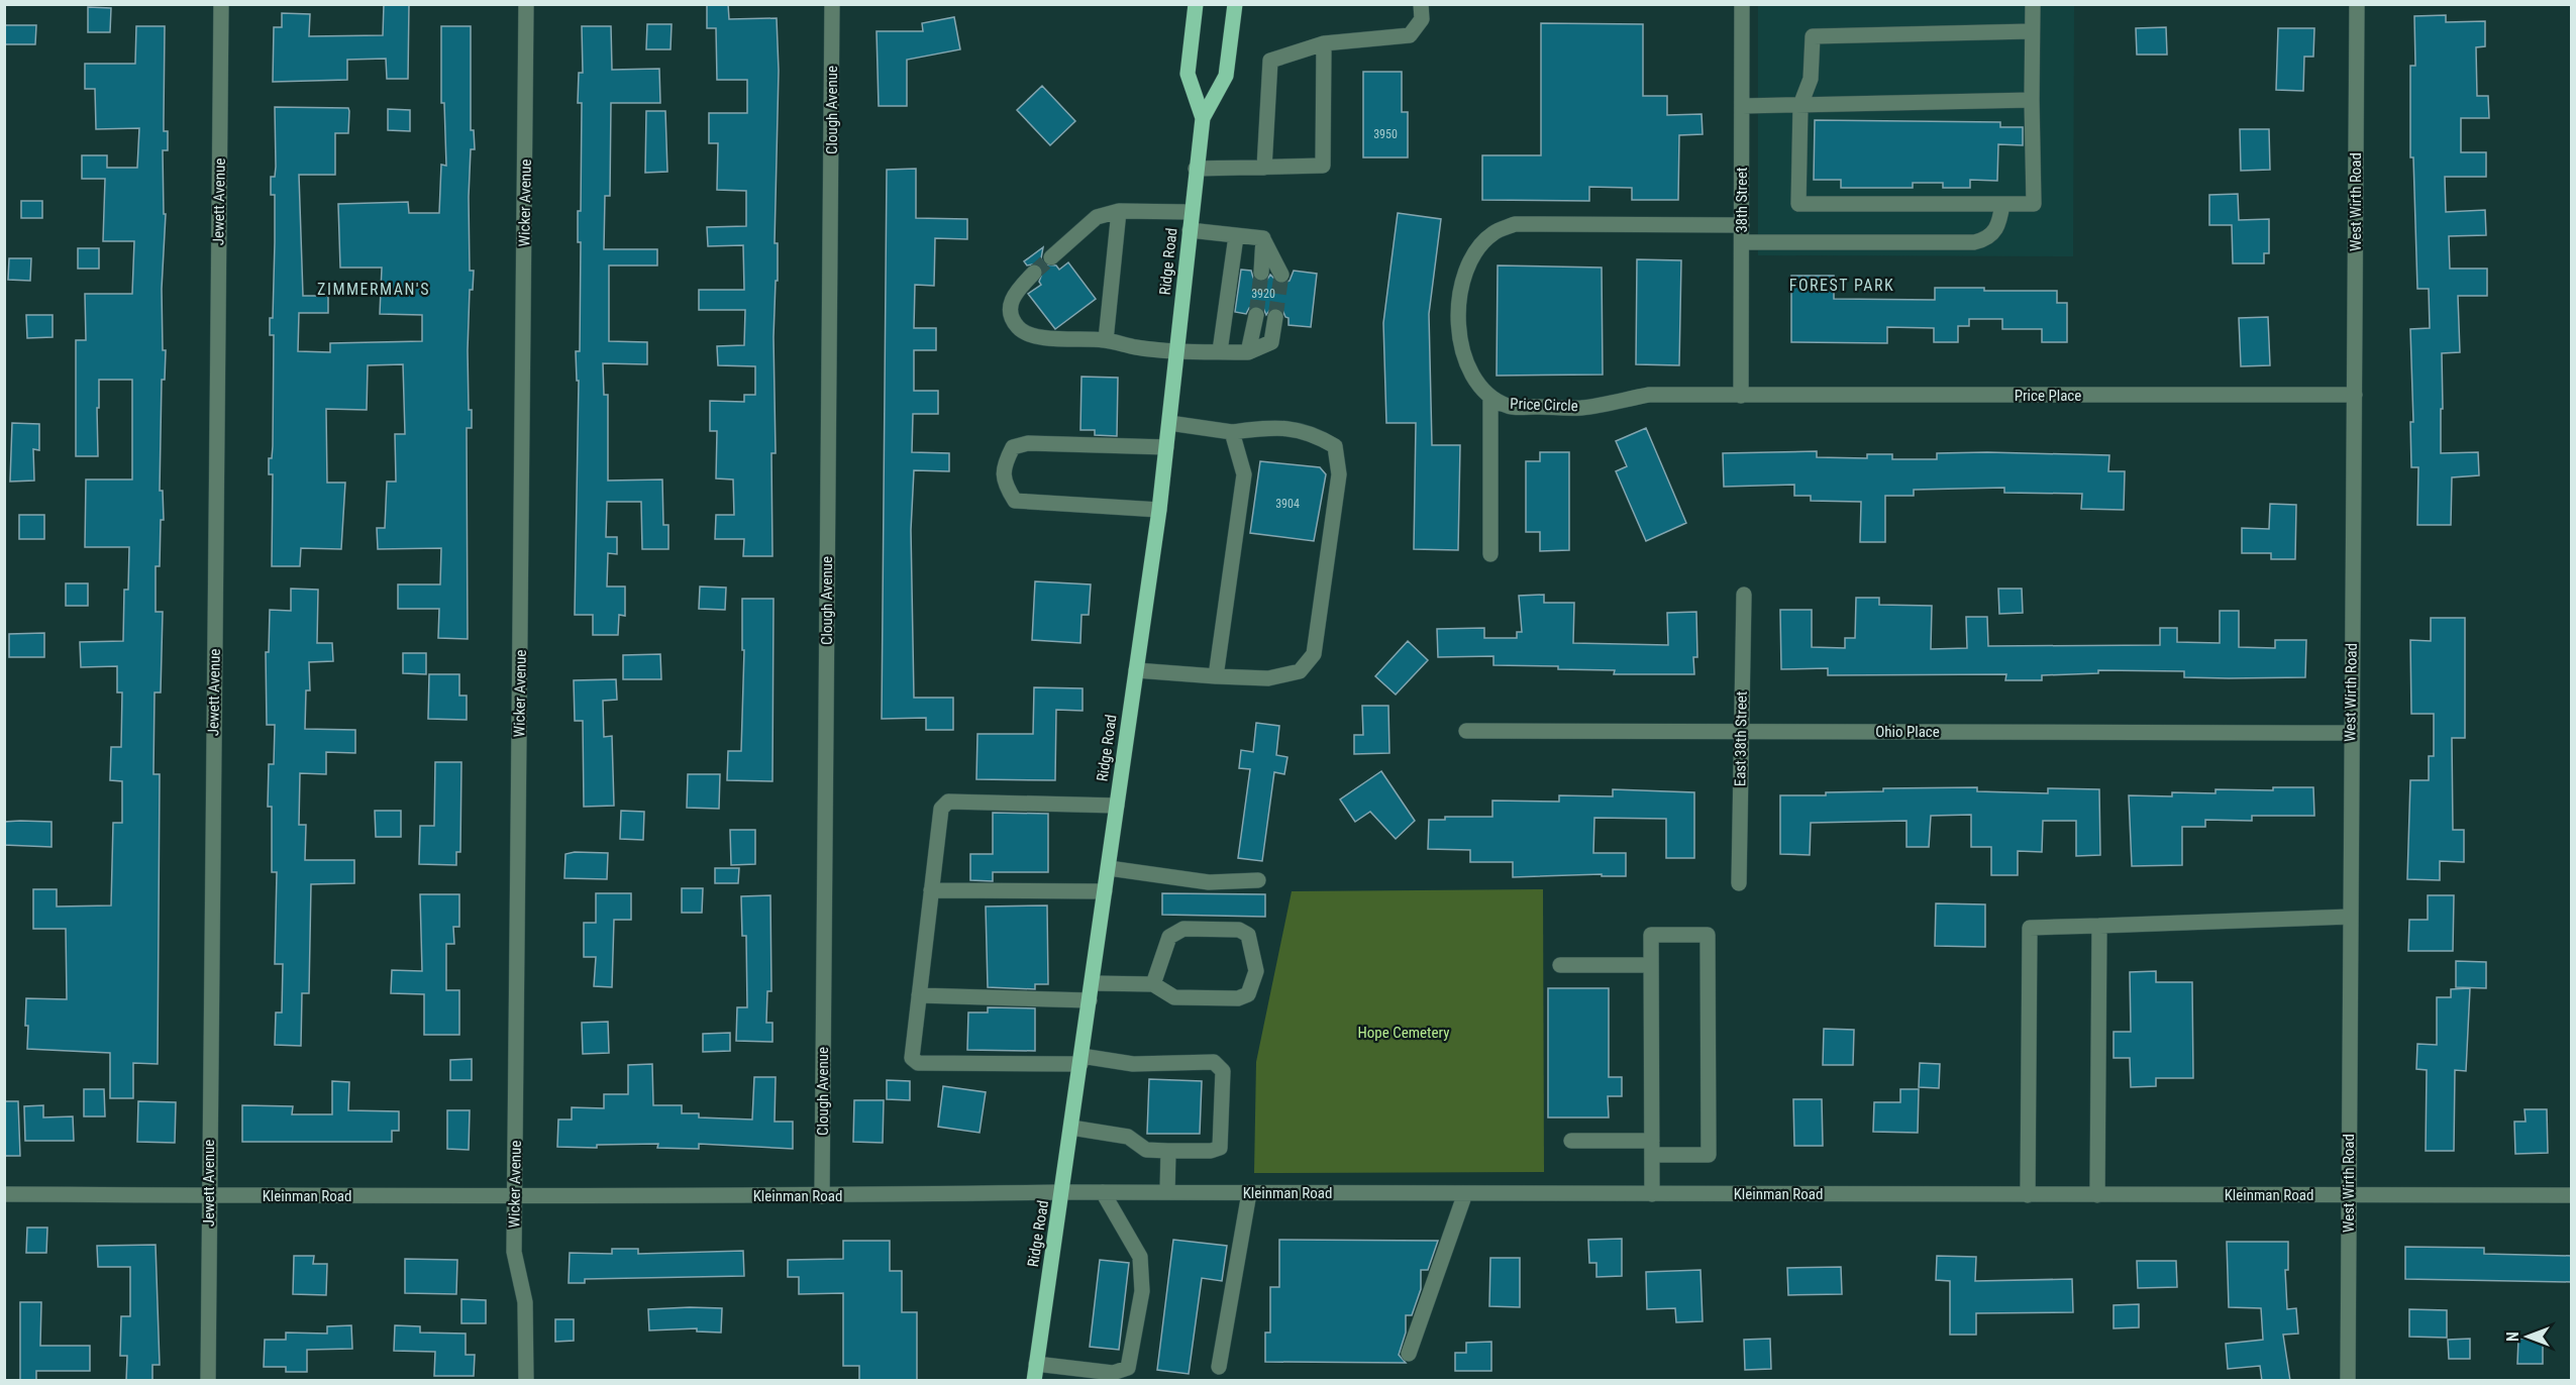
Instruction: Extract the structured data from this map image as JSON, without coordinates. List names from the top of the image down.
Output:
{
  "streets": {
    "main road": ["Ridge Road"],
    "street": [
      "Clough Avenue",
      "38th Street",
      "Jewett Avenue",
      "West Wirth Road",
      "Wicker Avenue",
      "Price Place",
      "Price Circle",
      "Ohio Place",
      "East 38th Street",
      "Kleinman Road"
    ]
  },
  "crossings": [
    ["Clough Avenue", "Kleinman Road"],
    ["38th Street", "Price Place"],
    ["38th Street", "Price Circle"],
    ["Jewett Avenue", "Kleinman Road"],
    ["West Wirth Road", "Price Place"],
    ["West Wirth Road", "Ohio Place"],
    ["West Wirth Road", "Kleinman Road"],
    ["Wicker Avenue", "Kleinman Road"],
    ["Ridge Road", "Kleinman Road"],
    ["Price Place", "Price Circle"],
    ["Ohio Place", "East 38th Street"]
  ],
  "districts": ["FOREST PARK", "ZIMMERMAN'S"],
  "parks": ["Hope Cemetery"],
  "house_numbers": ["3950", "3920", "3904"],
  "north": "left"
}
